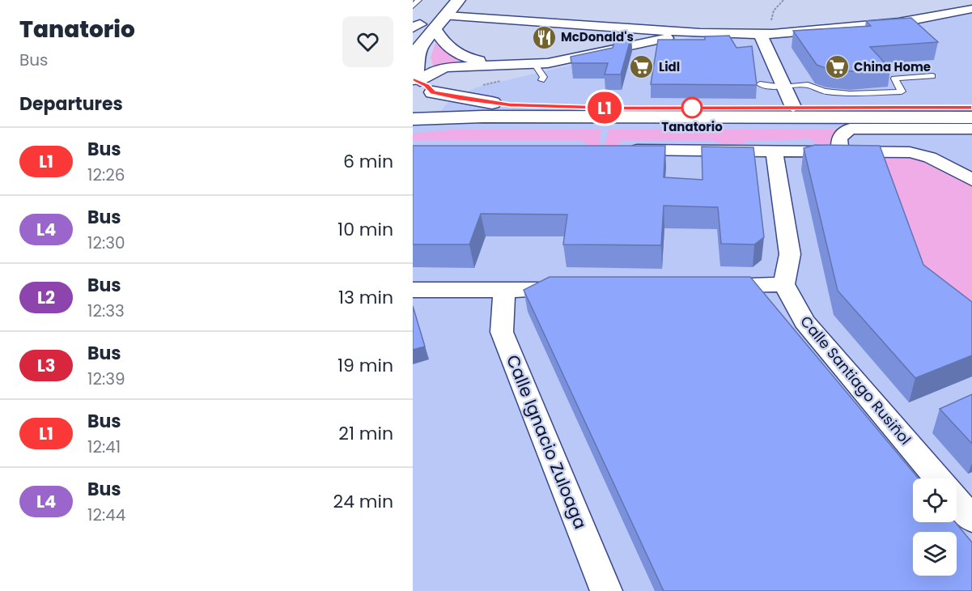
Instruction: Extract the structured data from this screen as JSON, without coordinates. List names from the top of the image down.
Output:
{
  "streets": {
    "street": ["Calle Santiago Rusiñol", "Calle Ignacio Zuloaga"]
  },
  "places": {
    "restaurant": ["McDonald's"],
    "supermarket": ["Lidl", "China Home"],
    "other": ["Tanatorio"]
  },
  "lines": ["bus line L1"],
  "page": {
    "heading": [
      ["Tanatorio", "Bus"],
      "Departures"
    ],
    "on_map": "L1",
    "list": [
      {
        "mark": "L1",
        "name": "Bus",
        "note": "12:26",
        "value": "6 min"
      },
      {
        "mark": "L4",
        "name": "Bus",
        "note": "12:30",
        "value": "10 min"
      },
      {
        "mark": "L2",
        "name": "Bus",
        "note": "12:33",
        "value": "13 min"
      },
      {
        "mark": "L3",
        "name": "Bus",
        "note": "12:39",
        "value": "19 min"
      },
      {
        "mark": "L1",
        "name": "Bus",
        "note": "12:41",
        "value": "21 min"
      },
      {
        "mark": "L4",
        "name": "Bus",
        "note": "12:44",
        "value": "24 min"
      }
    ]
  }
}
